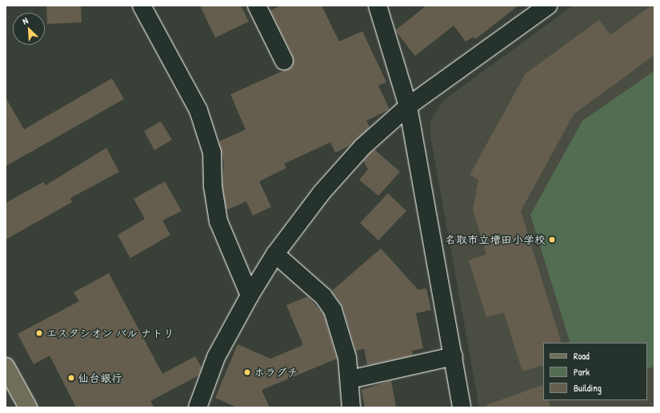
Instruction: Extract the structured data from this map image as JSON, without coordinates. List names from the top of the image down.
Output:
{
  "places": [
    "名取市立増田小学校",
    "エスタシオン バル ナトリ",
    "ホラグチ",
    "仙台銀行"
  ],
  "legend": ["Road", "Park", "Building"],
  "north": "top left"
}
